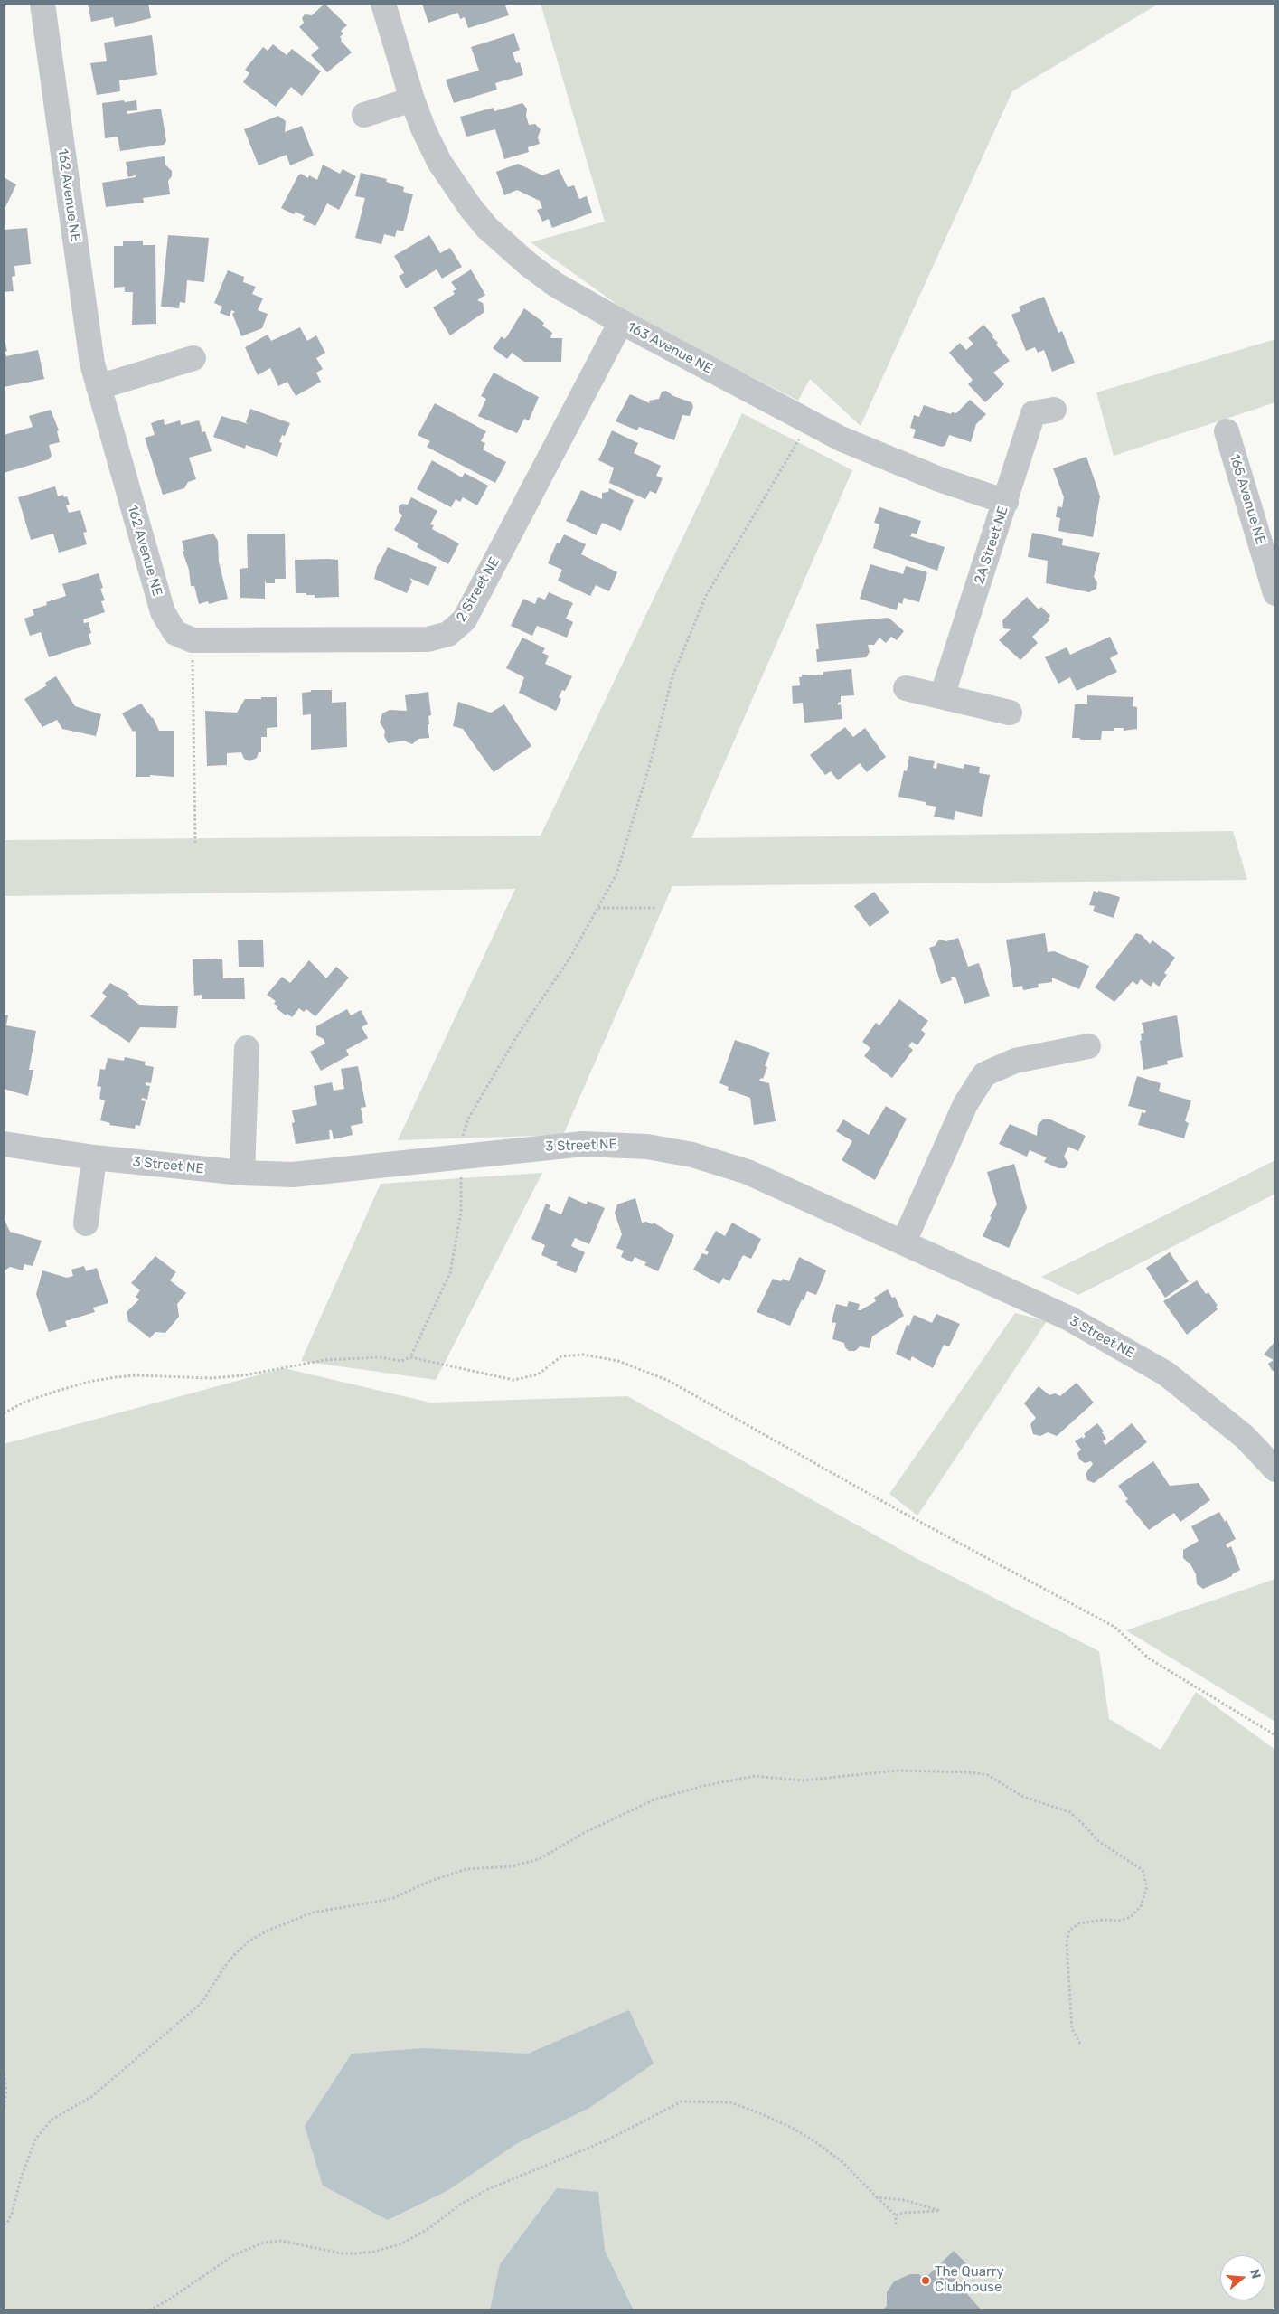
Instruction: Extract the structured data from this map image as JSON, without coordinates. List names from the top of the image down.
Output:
{
  "streets": {
    "street": [
      "162 Avenue NE",
      "163 Avenue NE",
      "165 Avenue NE",
      "2A Street NE",
      "2 Street NE",
      "3 Street NE"
    ]
  },
  "crossings": [
    ["162 Avenue NE", "2 Street NE"],
    ["163 Avenue NE", "2A Street NE"],
    ["163 Avenue NE", "2 Street NE"]
  ],
  "places": ["The Quarry Clubhouse"],
  "north": "right"
}
